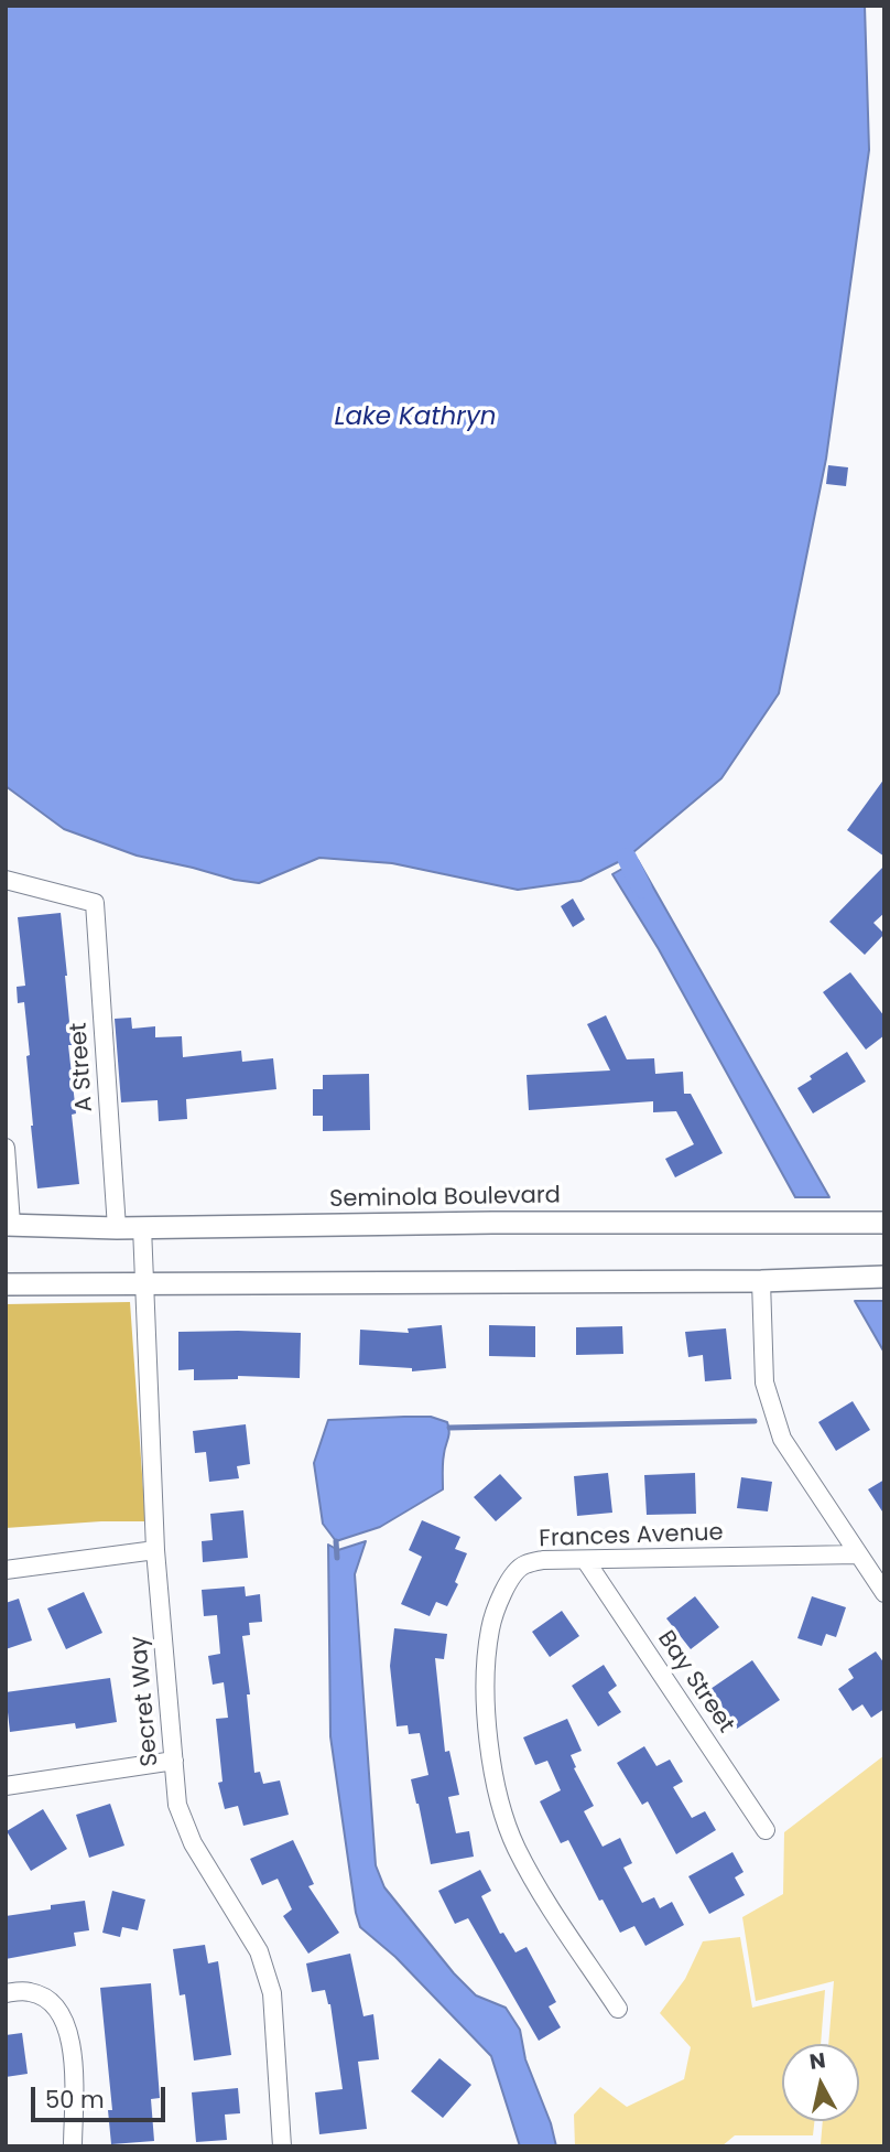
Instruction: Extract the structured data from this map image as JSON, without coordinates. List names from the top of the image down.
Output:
{
  "streets": {
    "main road": ["Seminola Boulevard"],
    "street": [
      "A Street",
      "Frances Avenue",
      "Bay Street",
      "Secret Way"
    ]
  },
  "crossings": [
    ["A Street", "Seminola Boulevard"],
    ["Seminola Boulevard", "Secret Way"],
    ["Frances Avenue", "Bay Street"]
  ],
  "water": ["Lake Kathryn"],
  "scale_bar": "50 m",
  "north": "top"
}
